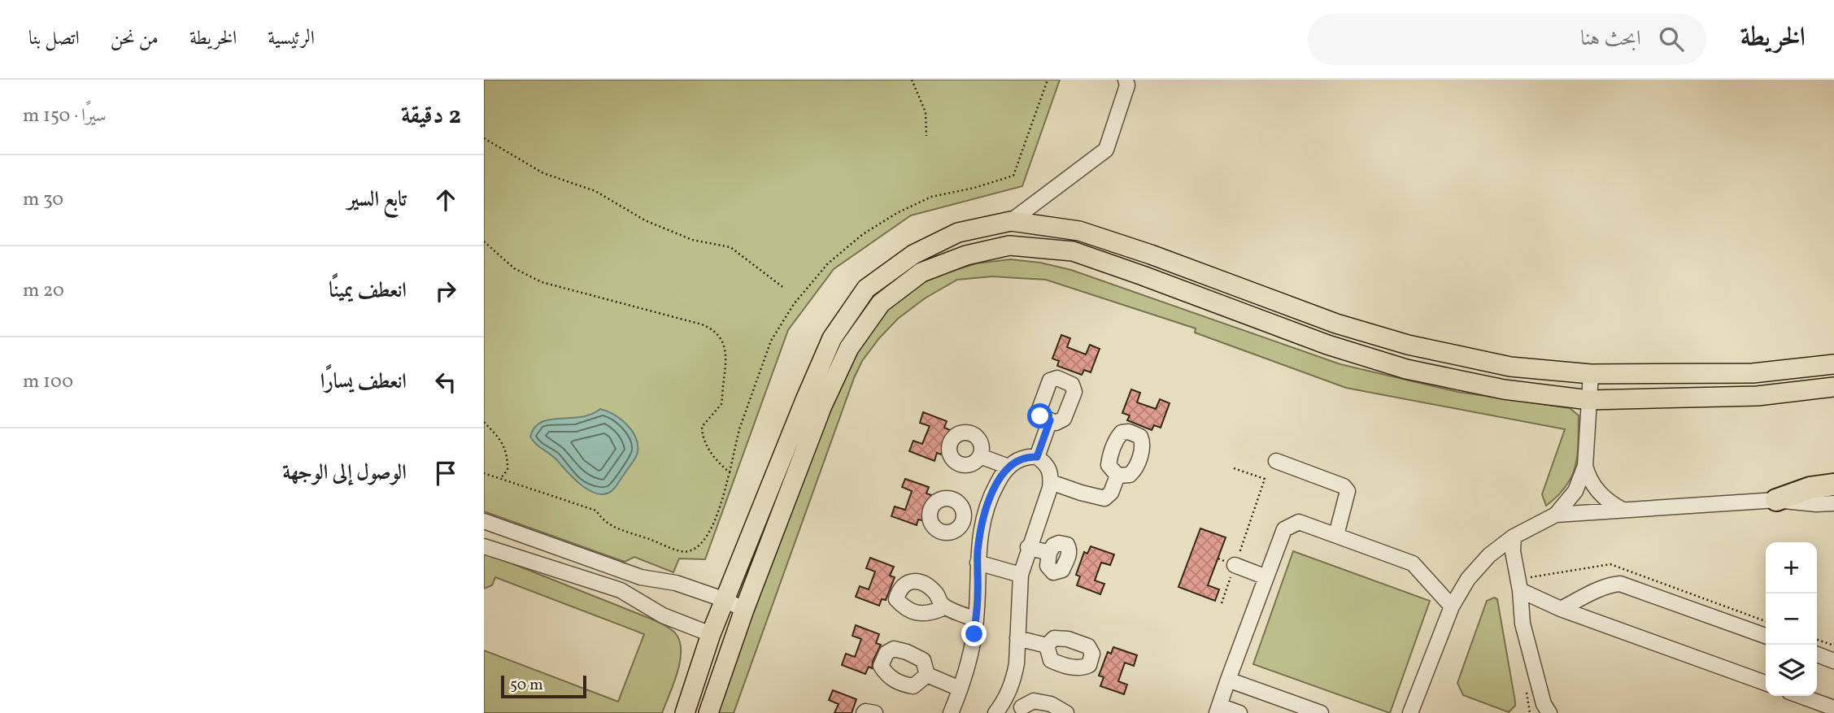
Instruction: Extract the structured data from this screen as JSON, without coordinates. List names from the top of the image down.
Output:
{
  "scale_bar": "50 m",
  "page": {
    "header": "الخريطة",
    "search": "ابحث هنا",
    "nav": [
      "الرئيسية",
      "الخريطة",
      "من نحن",
      "اتصل بنا"
    ],
    "heading": ["2 دقيقة", "سيرًا · 150 m"],
    "list": [
      ["تابع السير", "30 m"],
      ["انعطف يمينًا", "20 m"],
      ["انعطف يسارًا", "100 m"],
      "الوصول إلى الوجهة"
    ],
    "map_buttons": ["+", "−"],
    "scale": "50 m"
  }
}
